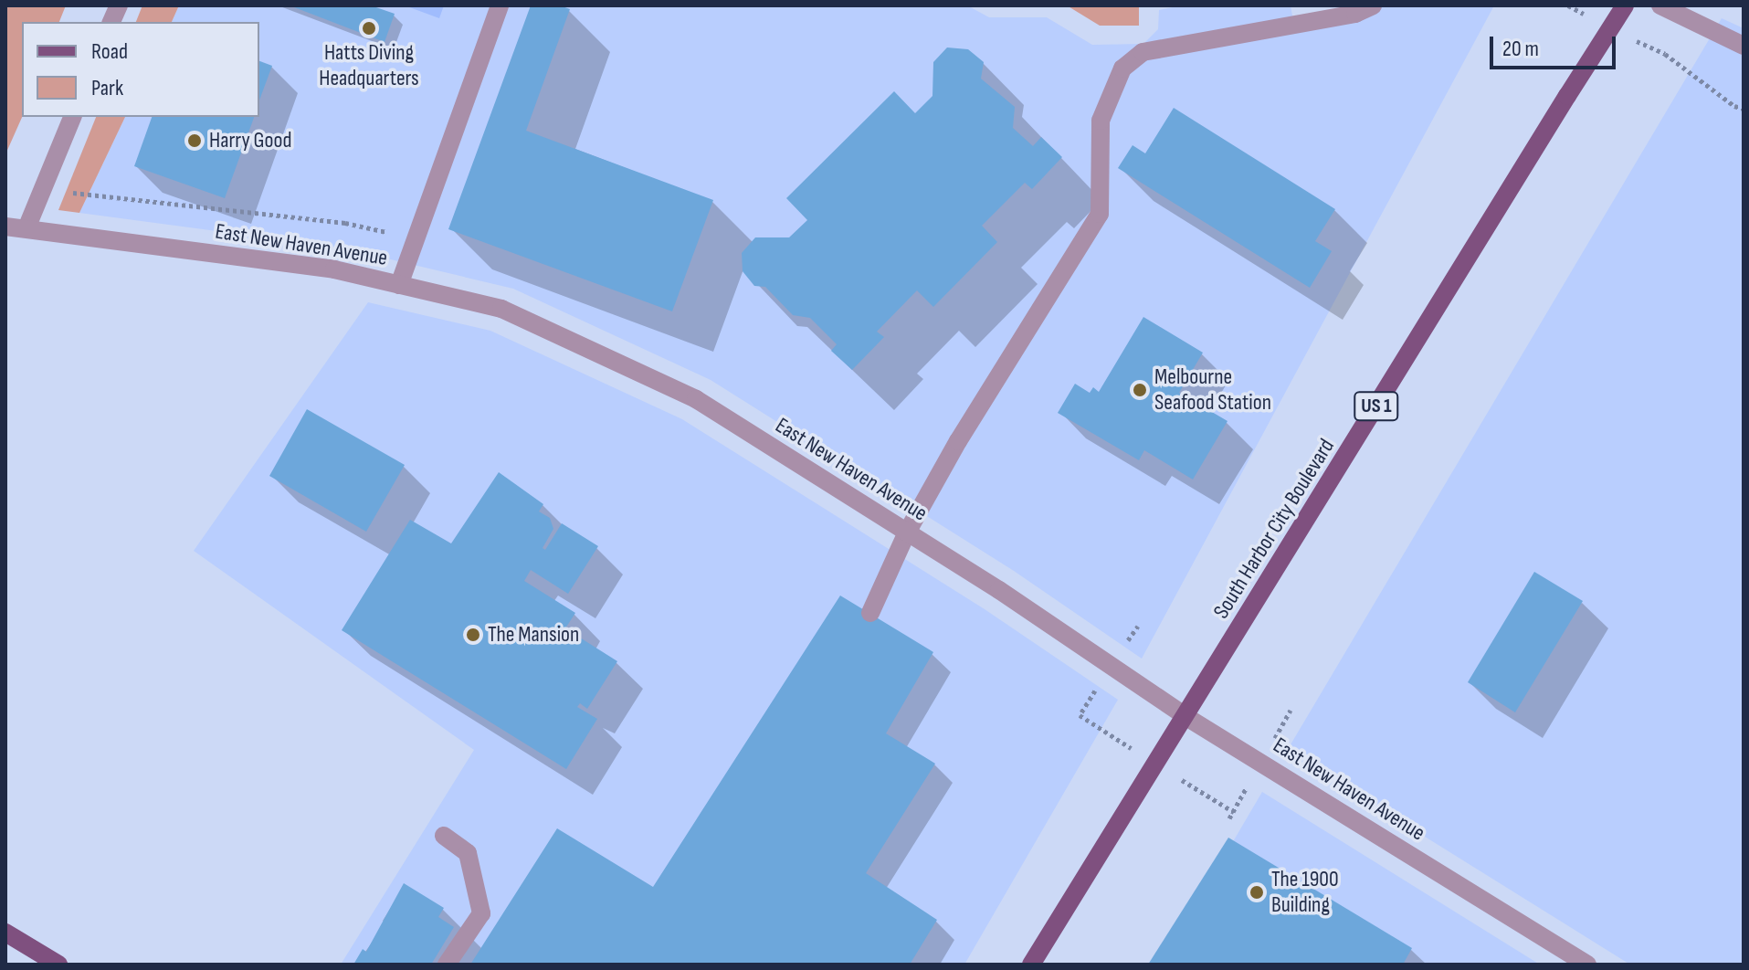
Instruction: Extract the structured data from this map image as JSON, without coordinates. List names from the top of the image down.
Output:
{
  "streets": {
    "main road": ["US 1", "South Harbor City Boulevard"],
    "street": ["East New Haven Avenue"]
  },
  "crossings": [
    ["East New Haven Avenue", "South Harbor City Boulevard"]
  ],
  "places": [
    "Hatts Diving Headquarters",
    "Harry Good",
    "Melbourne Seafood Station",
    "The Mansion",
    "The 1900 Building"
  ],
  "legend": ["Road", "Park"],
  "scale_bar": "20 m"
}
